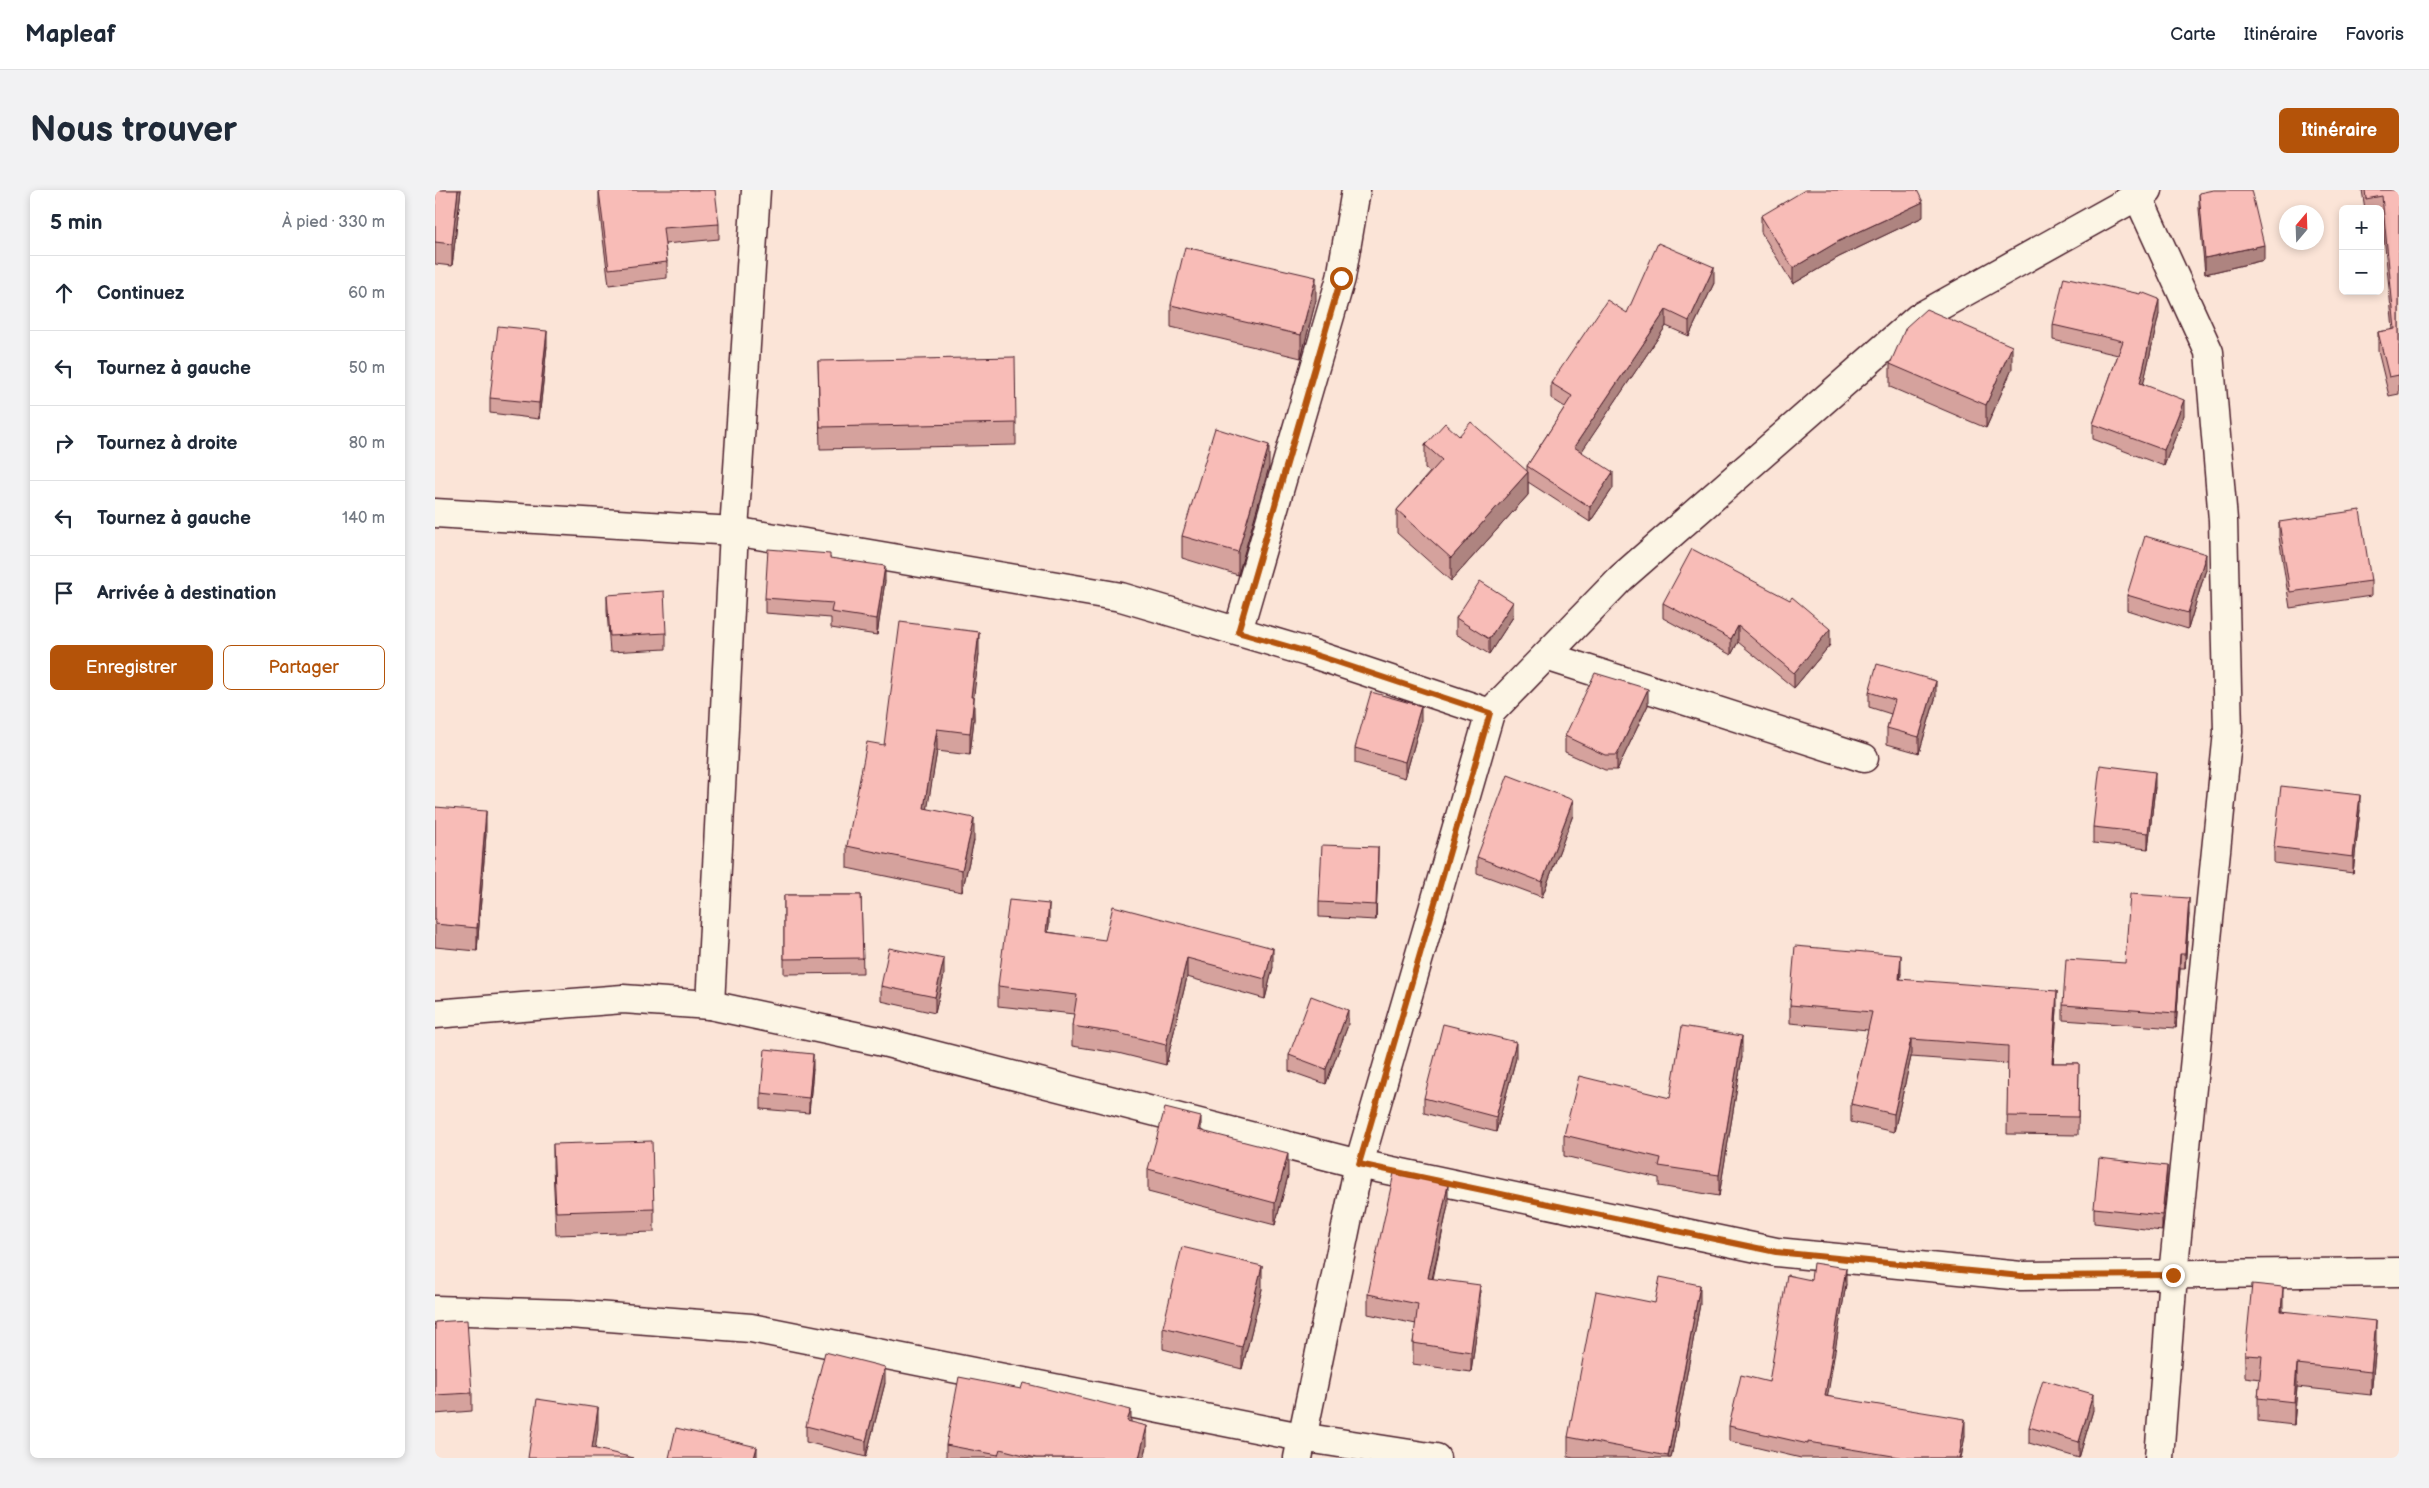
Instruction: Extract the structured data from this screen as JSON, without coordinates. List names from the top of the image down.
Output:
{
  "north": "top",
  "page": {
    "header": "Mapleaf",
    "nav": ["Carte", "Itinéraire", "Favoris"],
    "buttons": [
      "Itinéraire",
      ["Enregistrer", "Partager"]
    ],
    "title": "Nous trouver",
    "heading": ["5 min", "À pied · 330 m"],
    "map_buttons": ["+", "−"],
    "list": [
      ["Continuez", "60 m"],
      ["Tournez à gauche", "50 m"],
      ["Tournez à droite", "80 m"],
      ["Tournez à gauche", "140 m"],
      "Arrivée à destination"
    ]
  }
}
